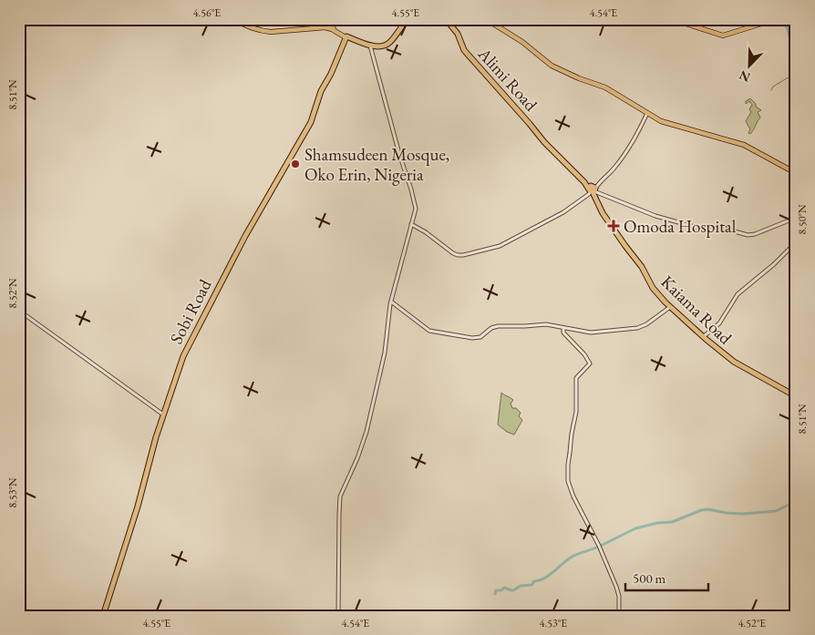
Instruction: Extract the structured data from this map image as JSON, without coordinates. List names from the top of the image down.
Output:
{
  "streets": {
    "highway": ["Kaiama Road", "Sobi Road"]
  },
  "places": {
    "other": ["Shamsudeen Mosque, Oko Erin, Nigeria"],
    "health": ["Omoda Hospital"]
  },
  "scale_bar": "500 m",
  "north": "bottom left",
  "coordinates": [
    "4.56°E",
    "4.55°E",
    "4.54°E",
    "8.51°N",
    "8.50°N",
    "8.52°N",
    "8.53°N",
    "4.53°E",
    "4.52°E"
  ]
}
